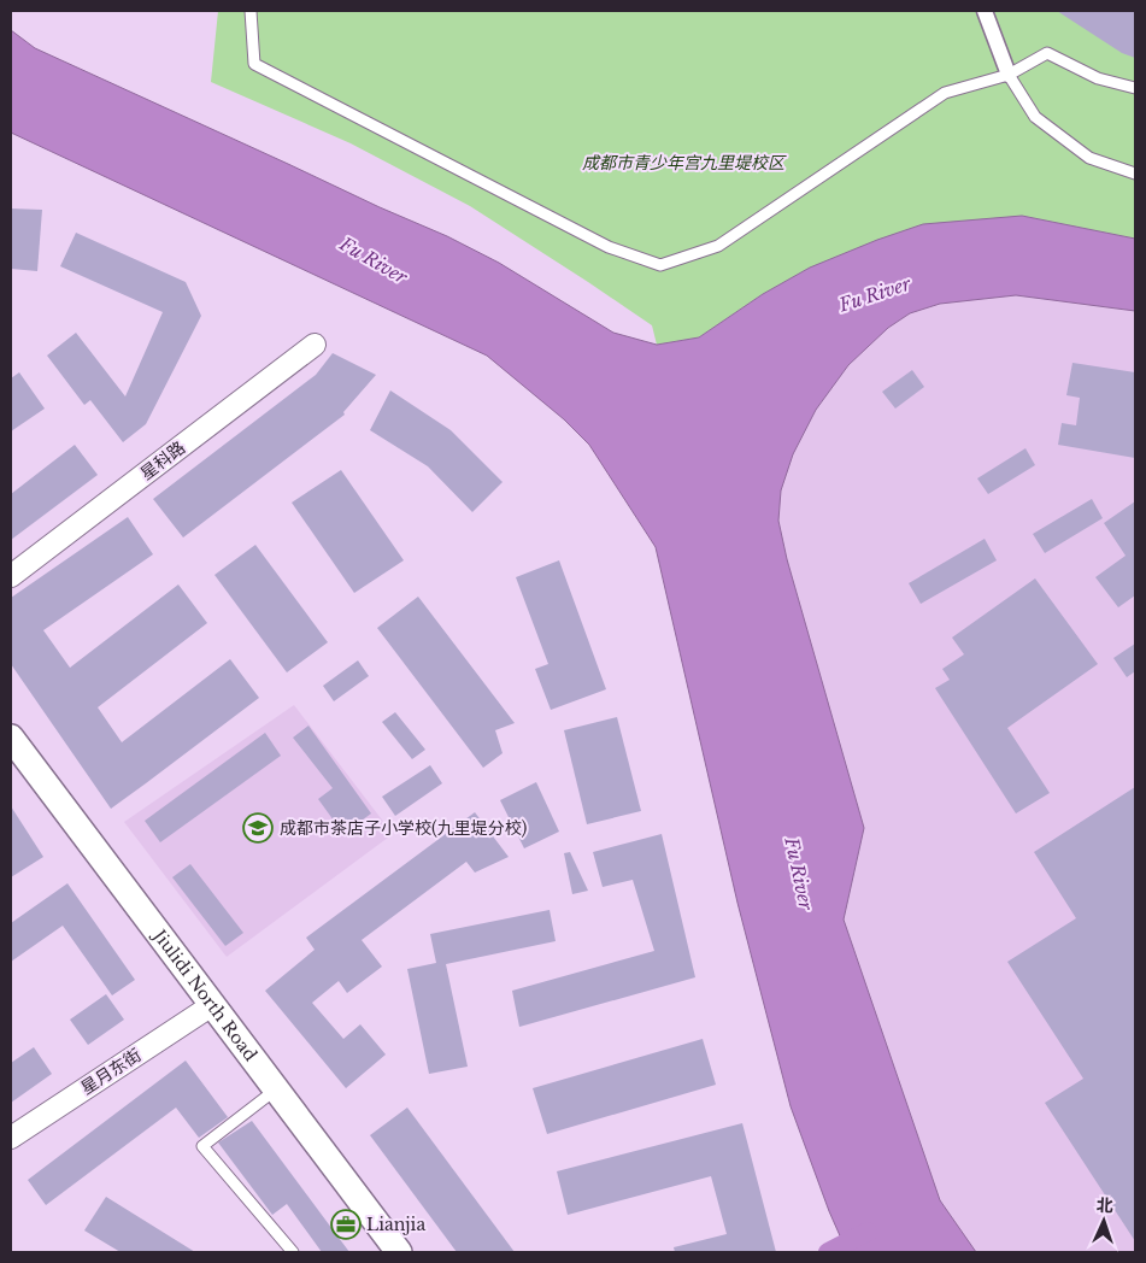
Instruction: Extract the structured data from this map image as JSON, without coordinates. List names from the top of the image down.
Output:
{
  "streets": {
    "street": ["星科路", "Jiulidi North Road", "星月东街"]
  },
  "crossings": [
    ["Jiulidi North Road", "星月东街"]
  ],
  "water": ["Fu River"],
  "parks": ["成都市青少年宫九里堤校区"],
  "places": {
    "school or university": ["成都市茶店子小学校(九里堤分校)"],
    "office": ["Lianjia"]
  },
  "north": "top"
}
